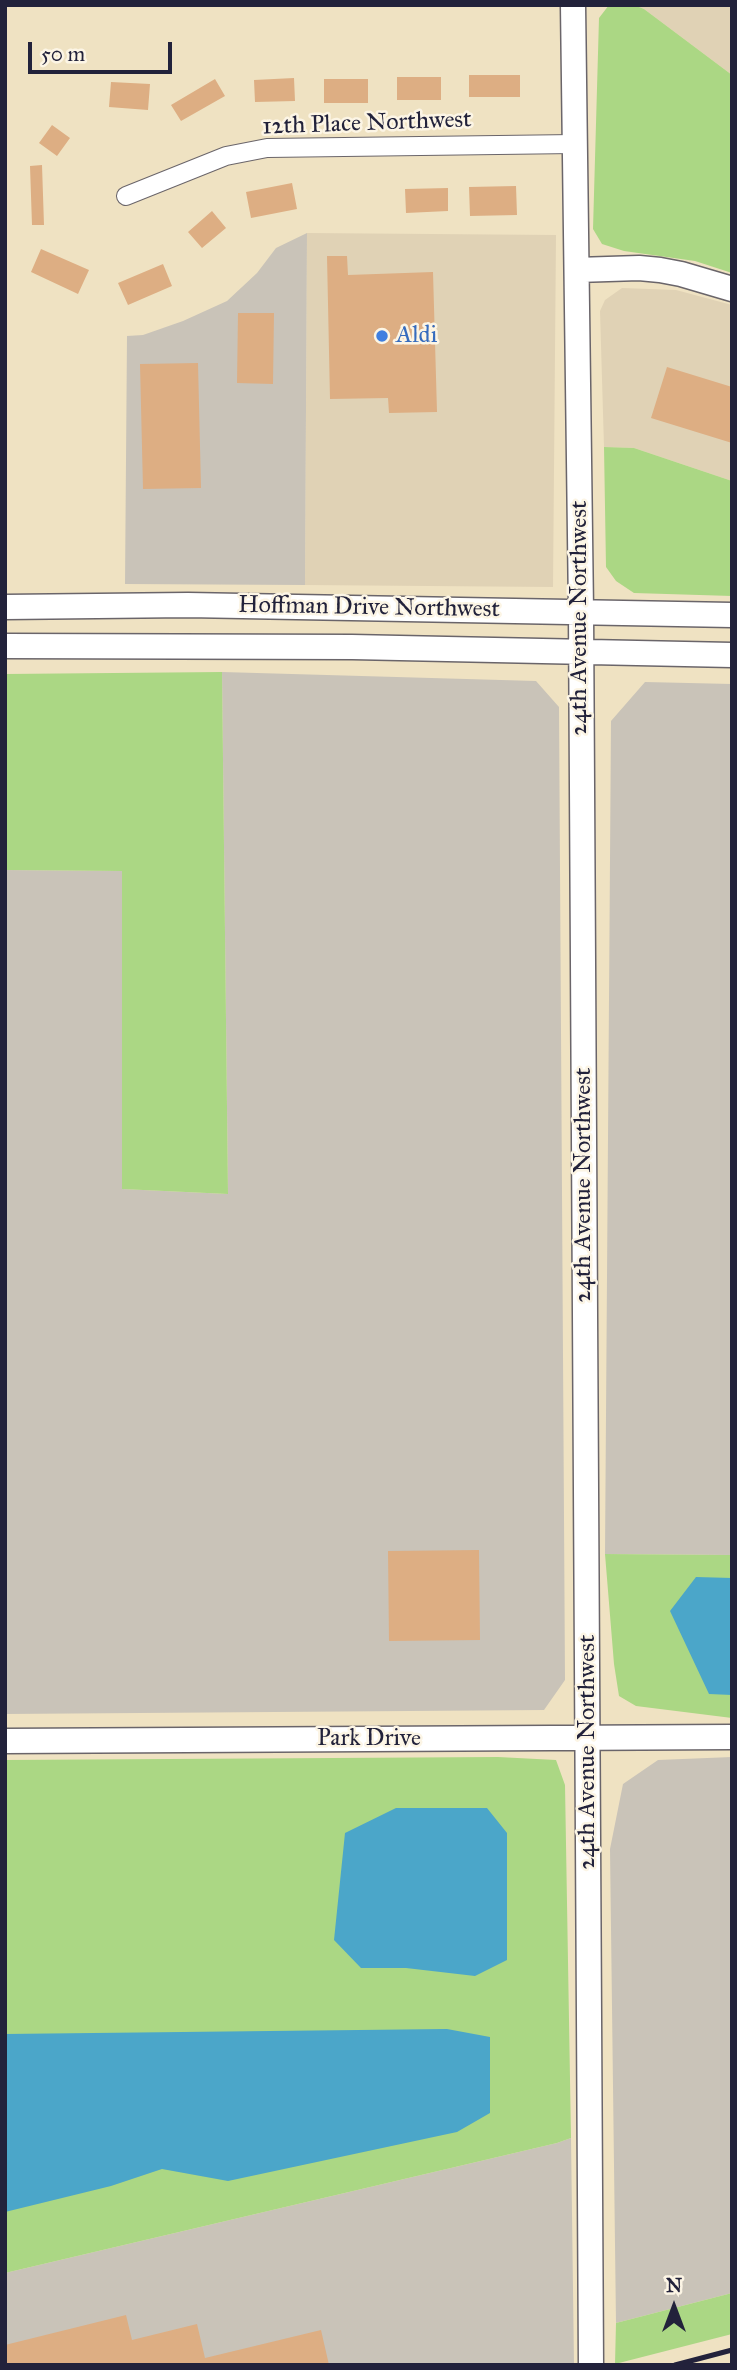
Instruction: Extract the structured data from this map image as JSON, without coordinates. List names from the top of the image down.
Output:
{
  "streets": {
    "street": [
      "12th Place Northwest",
      "Hoffman Drive Northwest",
      "24th Avenue Northwest",
      "Park Drive"
    ]
  },
  "crossings": [
    ["12th Place Northwest", "24th Avenue Northwest"],
    ["Hoffman Drive Northwest", "24th Avenue Northwest"],
    ["24th Avenue Northwest", "Park Drive"]
  ],
  "places": ["Aldi"],
  "scale_bar": "50 m",
  "north": "top"
}
